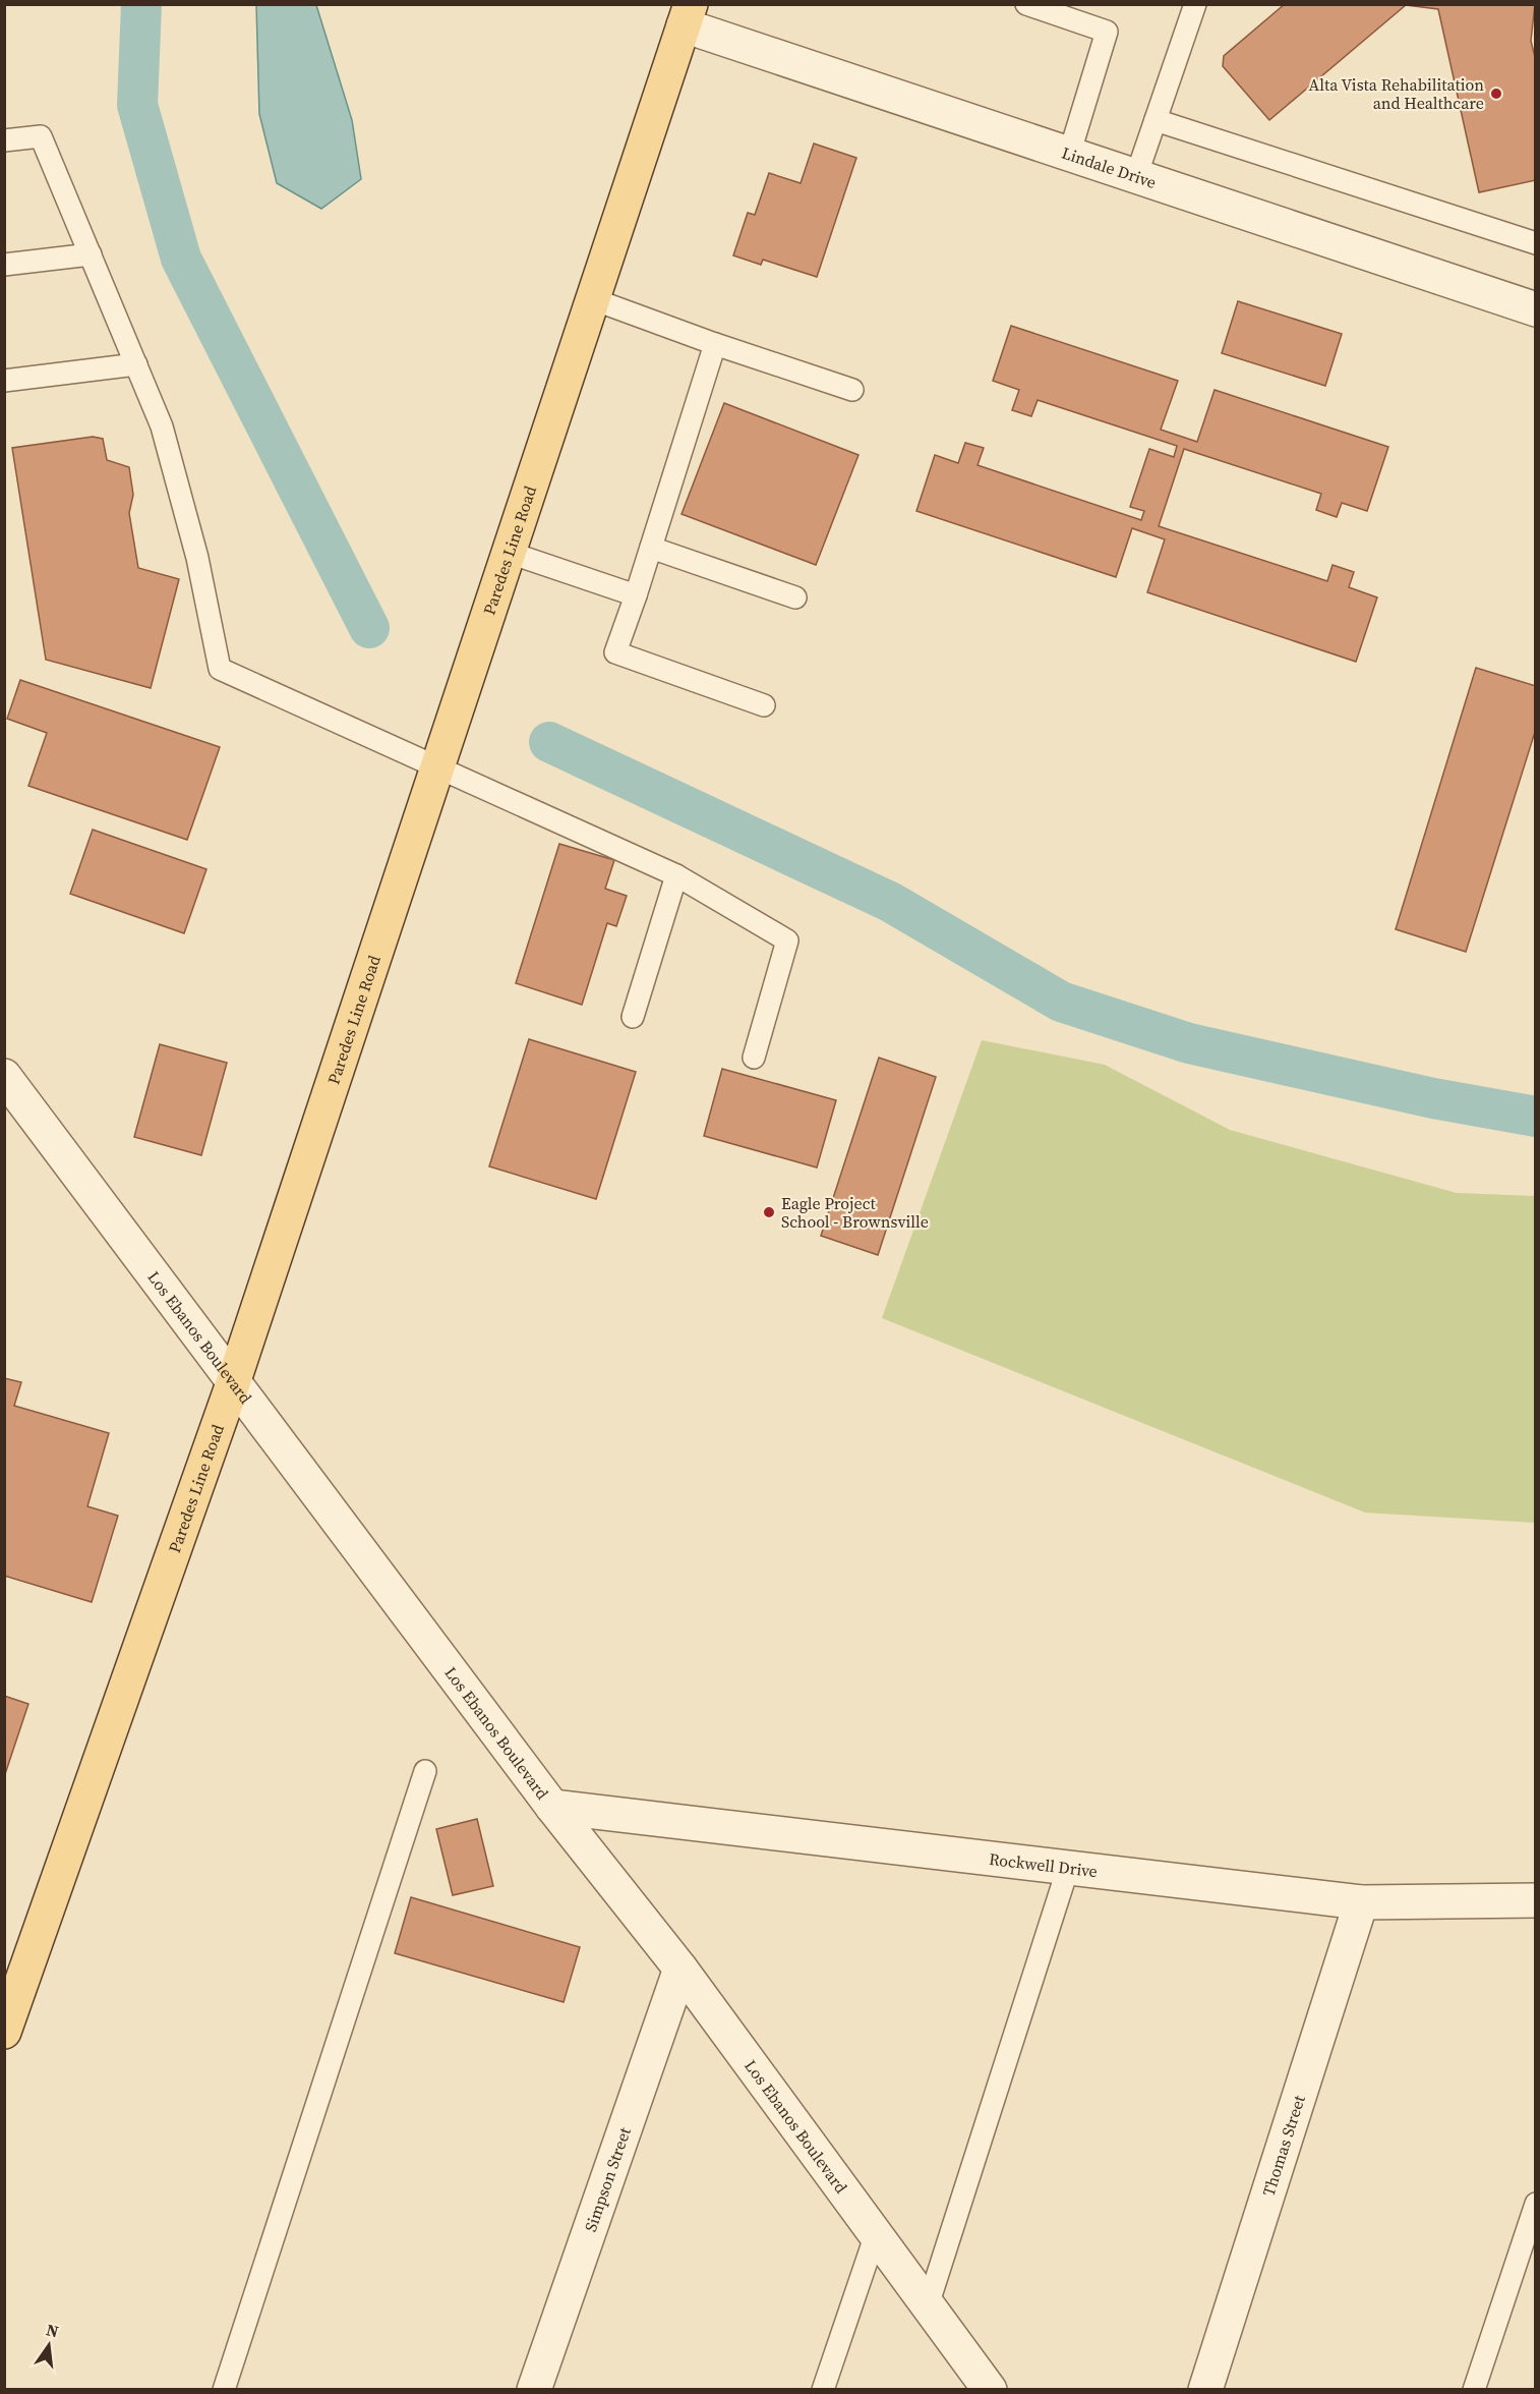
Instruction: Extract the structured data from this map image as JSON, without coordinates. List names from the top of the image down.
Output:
{
  "streets": {
    "main road": ["Paredes Line Road"],
    "street": [
      "Lindale Drive",
      "Los Ebanos Boulevard",
      "Rockwell Drive",
      "Thomas Street",
      "Simpson Street"
    ]
  },
  "crossings": [
    ["Lindale Drive", "Paredes Line Road"],
    ["Paredes Line Road", "Los Ebanos Boulevard"],
    ["Los Ebanos Boulevard", "Rockwell Drive"],
    ["Los Ebanos Boulevard", "Simpson Street"],
    ["Rockwell Drive", "Thomas Street"]
  ],
  "places": ["Alta Vista Rehabilitation and Healthcare", "Eagle Project School - Brownsville"],
  "north": "top"
}
